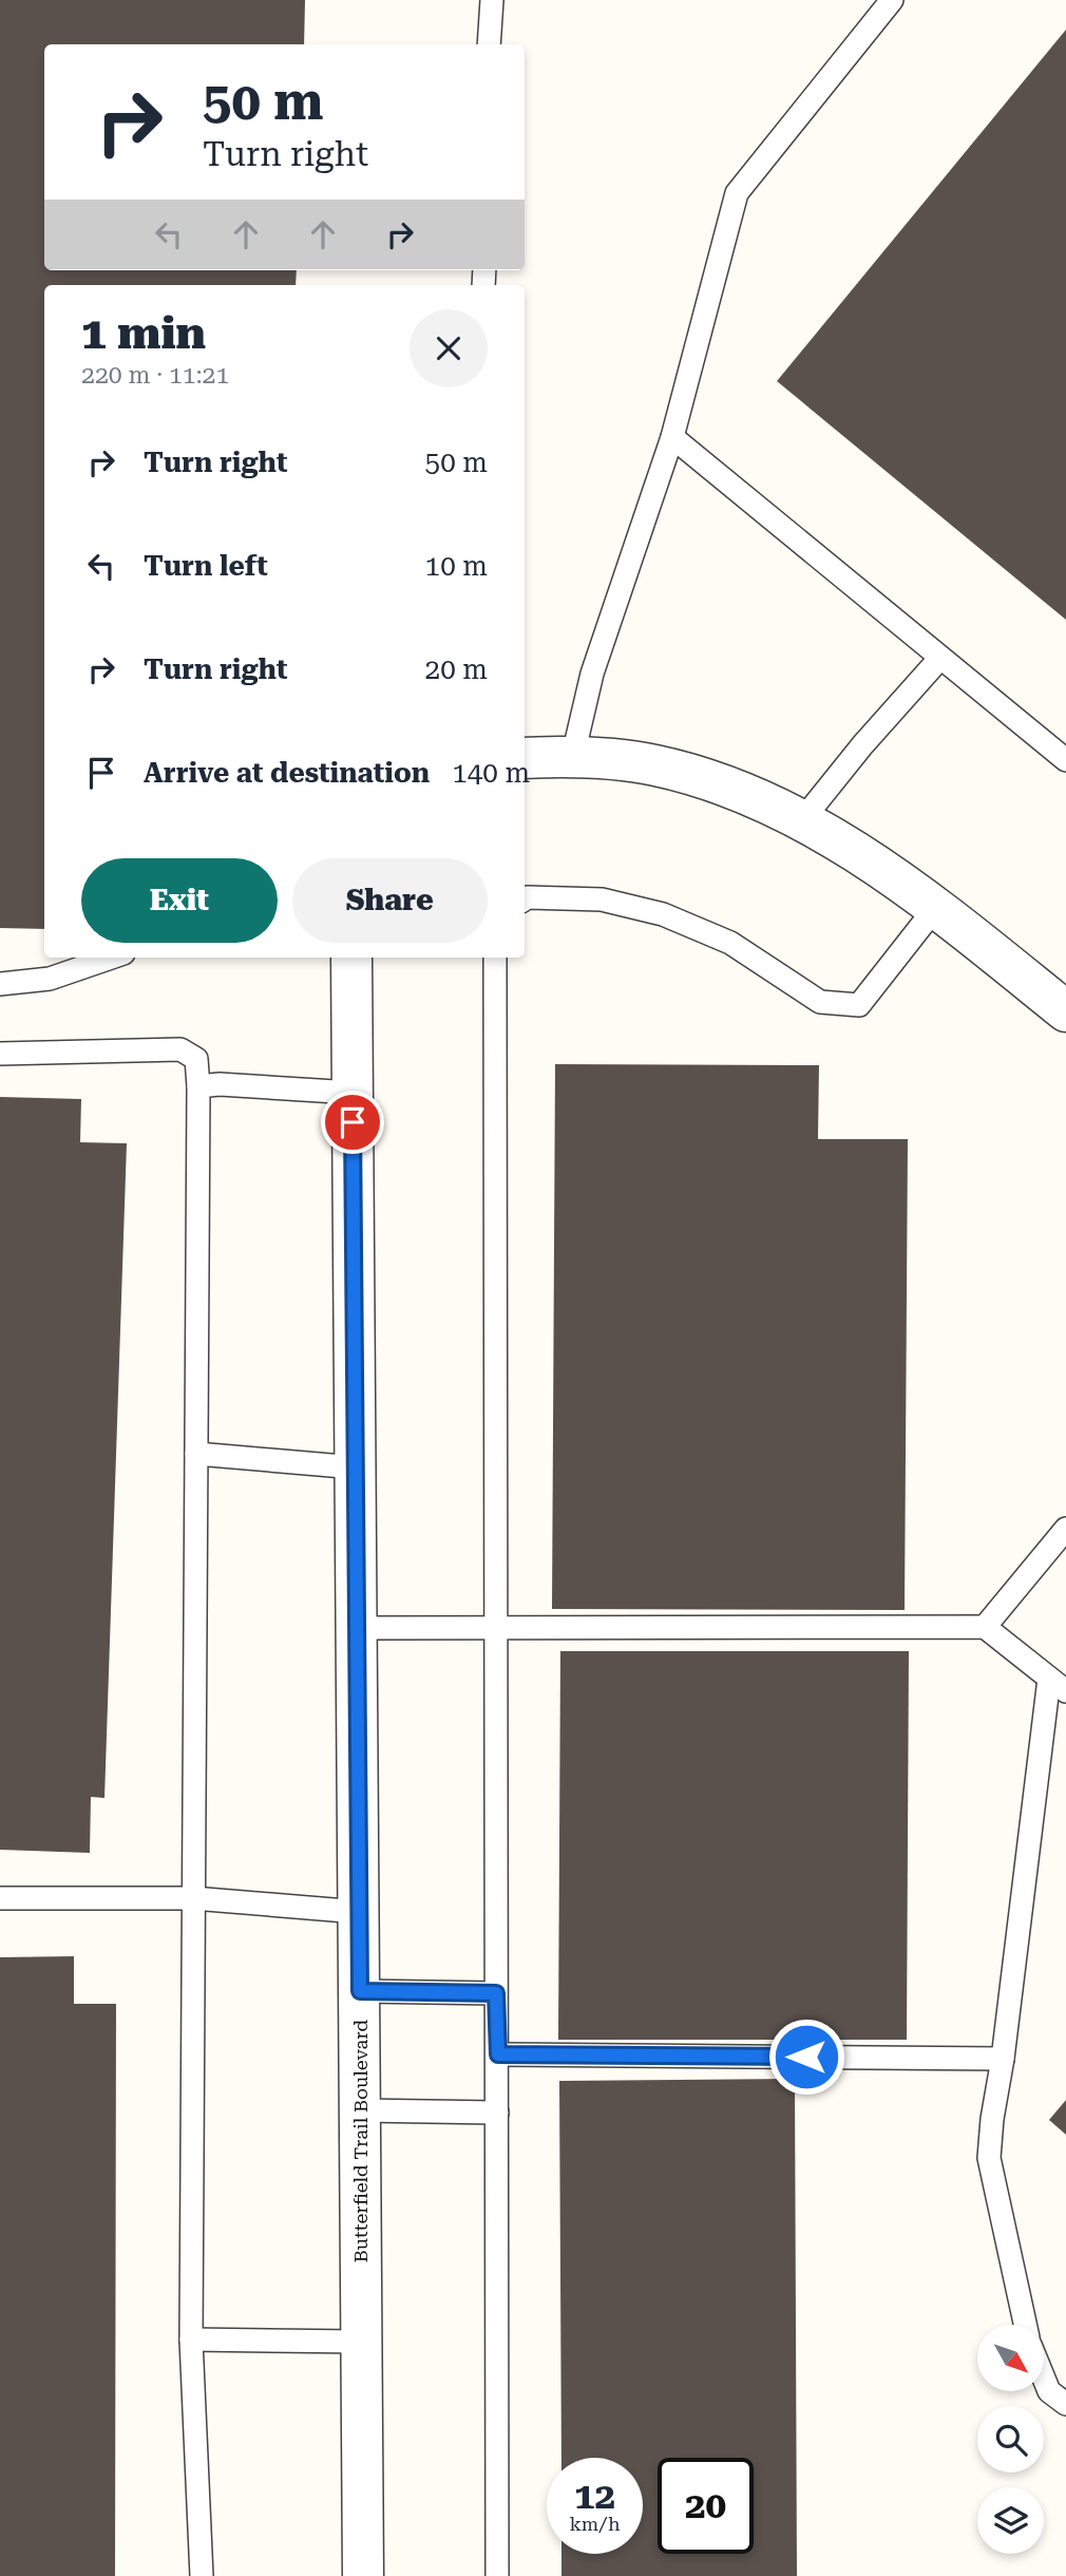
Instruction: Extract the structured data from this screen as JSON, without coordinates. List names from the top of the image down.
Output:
{
  "streets": {
    "street": ["Butterfield Trail Boulevard"]
  },
  "north": "bottom right",
  "page": {
    "turn": ["50 m", "Turn right"],
    "heading": ["1 min", "220 m · 11:21"],
    "list": [
      {
        "name": "Turn right",
        "value": "50 m"
      },
      {
        "name": "Turn left",
        "value": "10 m"
      },
      {
        "name": "Turn right",
        "value": "20 m"
      },
      {
        "name": "Arrive at destination",
        "value": "140 m"
      }
    ],
    "buttons": ["Exit", "Share"],
    "speed": "12 km/h",
    "limit": "20"
  }
}
